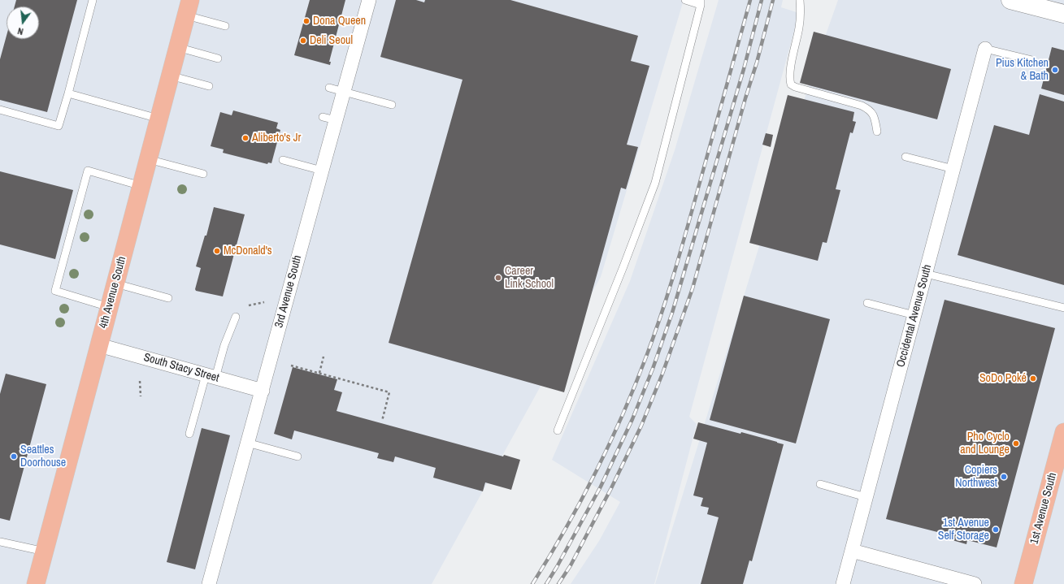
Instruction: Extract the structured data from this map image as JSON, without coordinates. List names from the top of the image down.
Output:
{
  "streets": {
    "main road": ["4th Avenue South", "1st Avenue South"],
    "street": ["3rd Avenue South", "Occidental Avenue South", "South Stacy Street"]
  },
  "crossings": [
    ["3rd Avenue South", "South Stacy Street"],
    ["4th Avenue South", "South Stacy Street"]
  ],
  "places": [
    "Dona Queen",
    "Deli Seoul",
    "Pius Kitchen & Bath",
    "Aliberto's Jr",
    "McDonald's",
    "Career Link School",
    "SoDo Poké",
    "Pho Cyclo and Lounge",
    "Seattles Doorhouse",
    "Copiers Northwest",
    "1st Avenue Self Storage"
  ],
  "north": "bottom"
}
